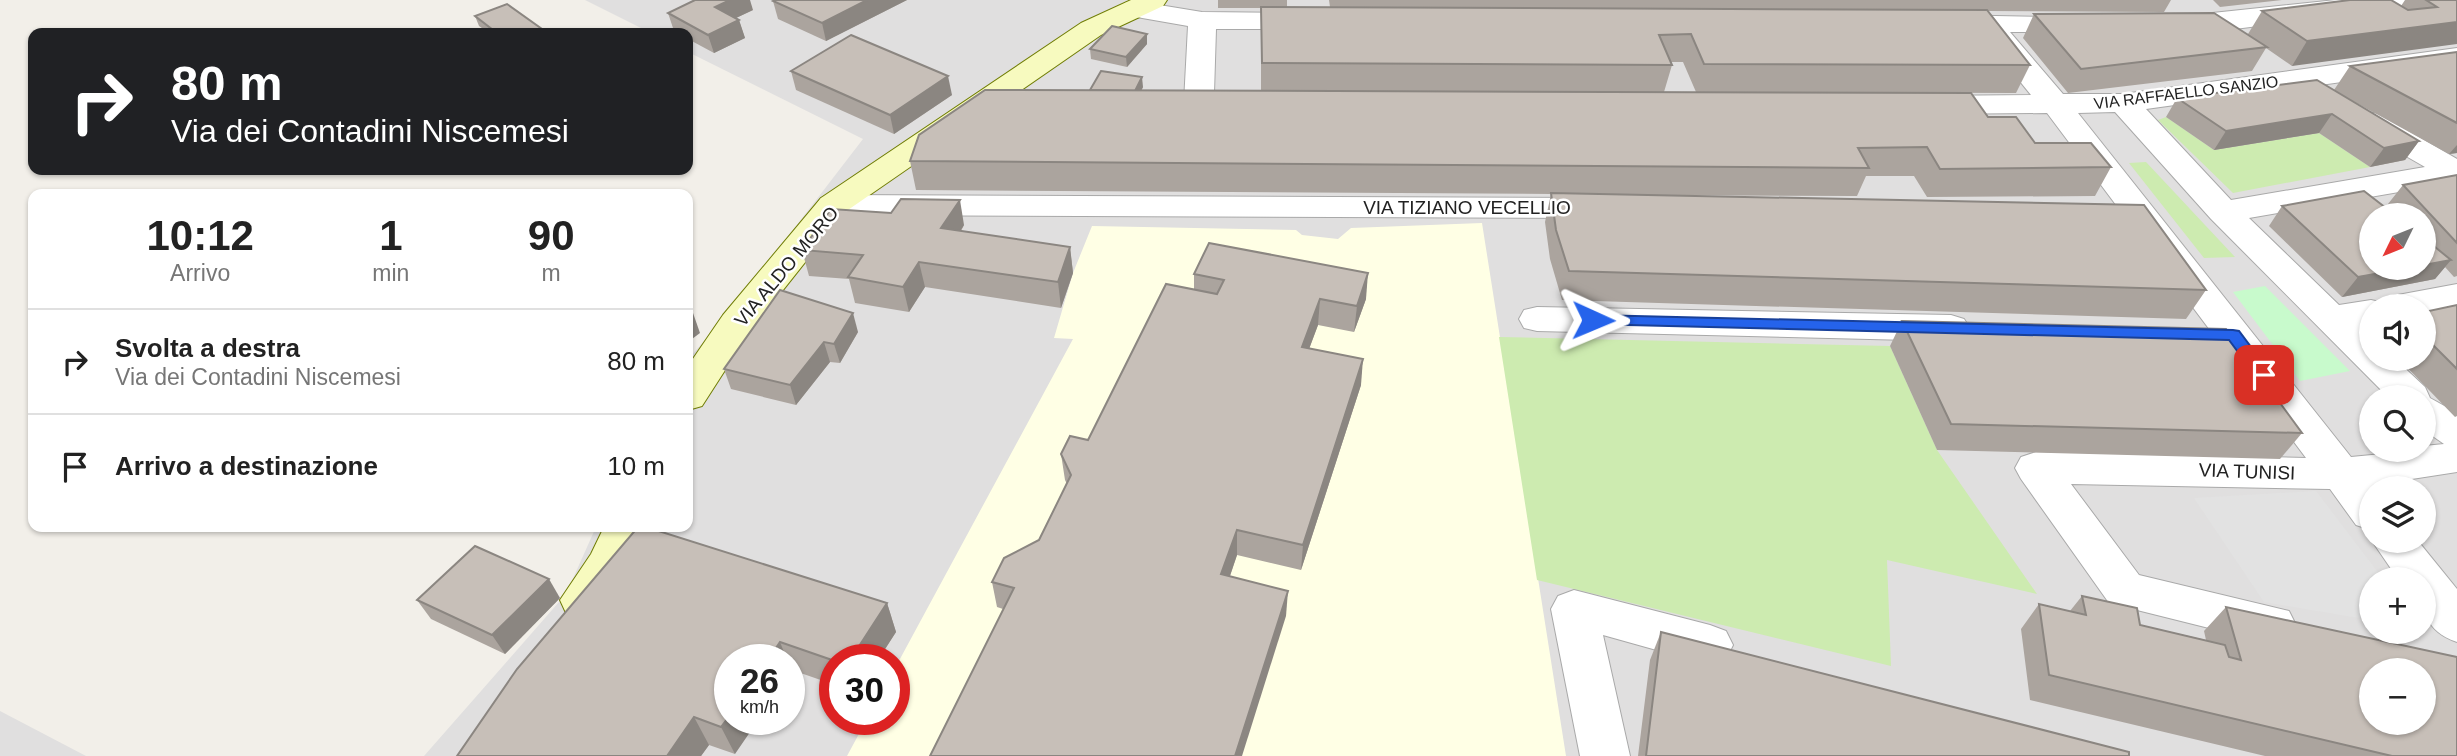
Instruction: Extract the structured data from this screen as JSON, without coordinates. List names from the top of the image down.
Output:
{
  "streets": {
    "street": [
      "VIA RAFFAELLO SANZIO",
      "VIA TIZIANO VECELLIO",
      "VIA ALDO MORO",
      "VIA TUNISI"
    ]
  },
  "crossings": [
    ["VIA TIZIANO VECELLIO", "VIA ALDO MORO"]
  ],
  "north": "bottom left",
  "page": {
    "turn": ["80 m", "Via dei Contadini Niscemesi"],
    "eta": [
      "10:12",
      "Arrivo",
      "1",
      "min",
      "90",
      "m"
    ],
    "map_buttons": ["+", "−"],
    "list": [
      {
        "name": "Svolta a destra",
        "note": "Via dei Contadini Niscemesi",
        "value": "80 m"
      },
      {
        "name": "Arrivo a destinazione",
        "value": "10 m"
      }
    ],
    "speed": "26 km/h",
    "limit": "30"
  }
}
